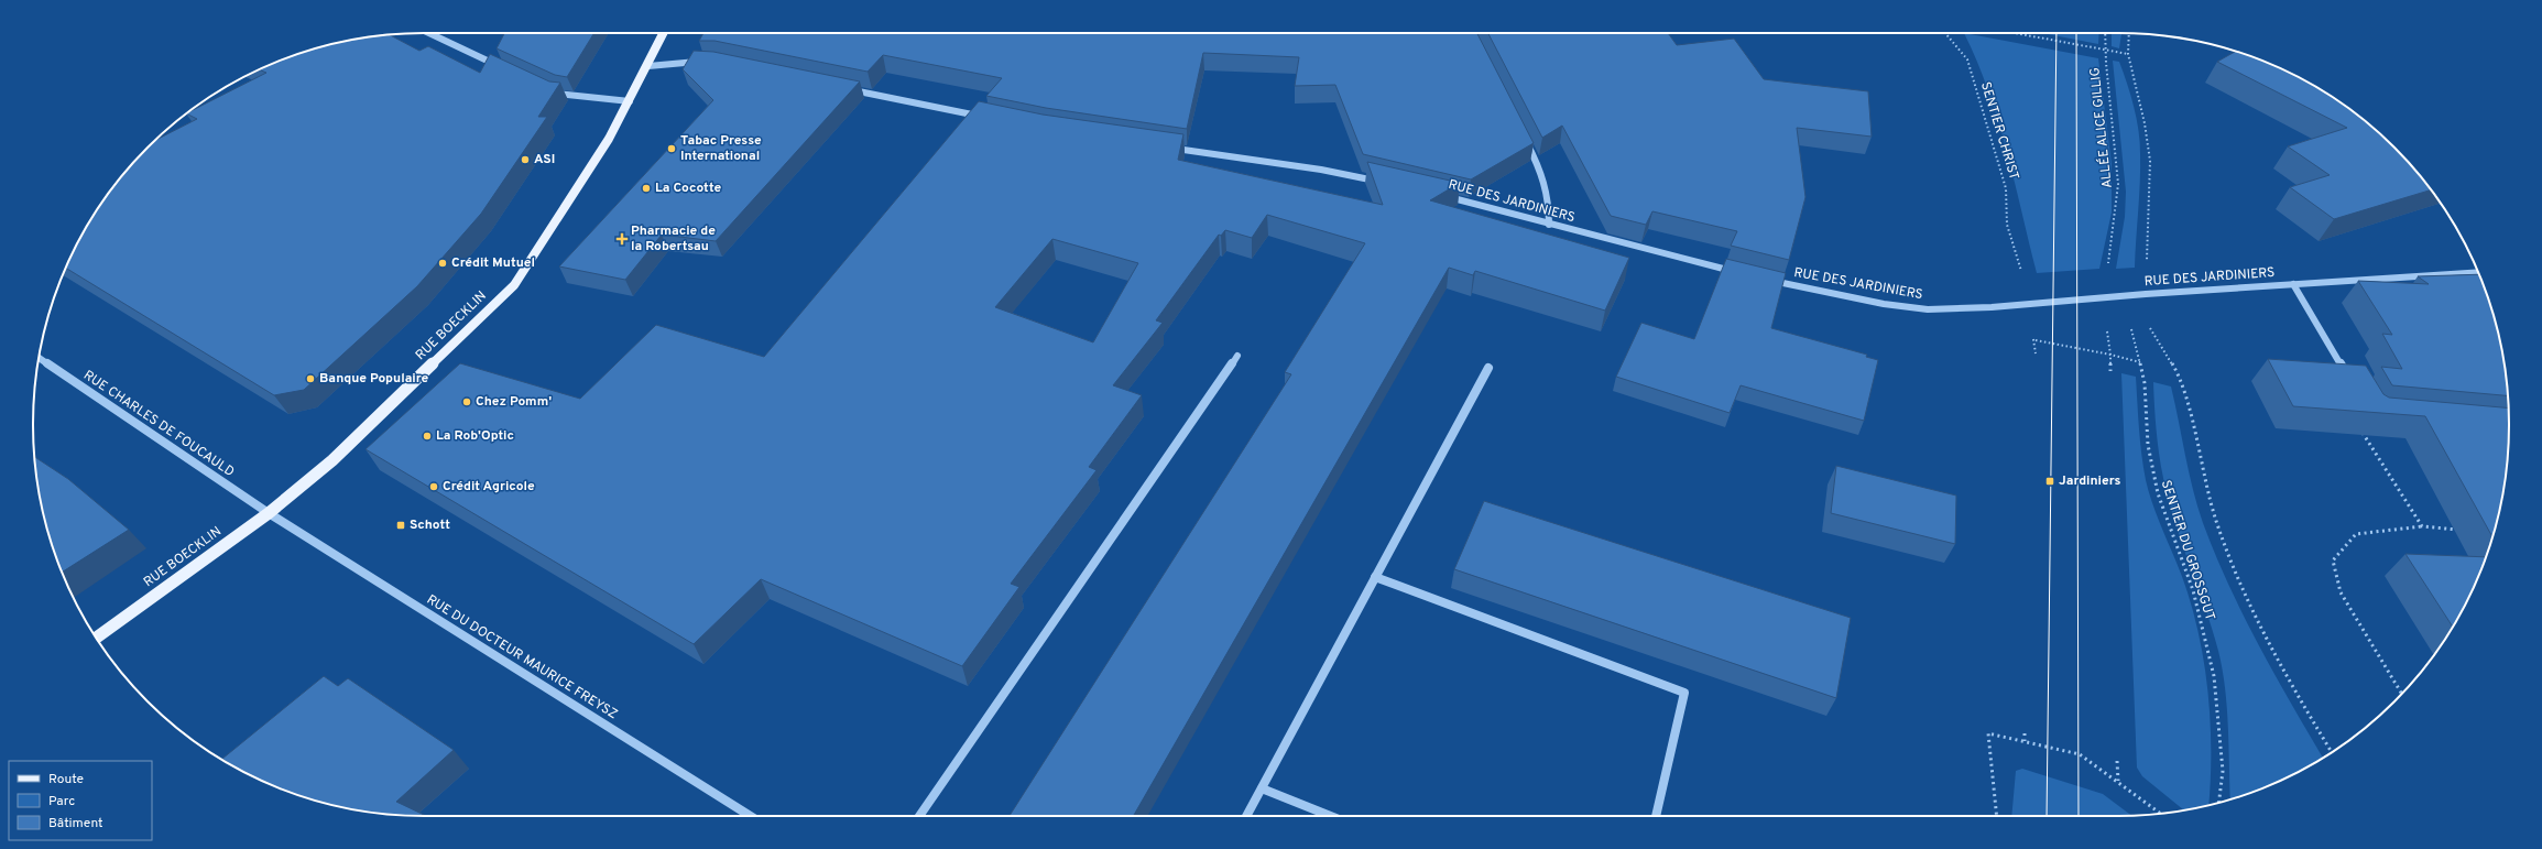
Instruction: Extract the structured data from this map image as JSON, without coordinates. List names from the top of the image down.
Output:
{
  "streets": {
    "main road": ["RUE BOECKLIN"],
    "street": ["RUE DES JARDINIERS", "RUE CHARLES DE FOUCAULD", "RUE DU DOCTEUR MAURICE FREYSZ"],
    "path": ["ALLÉE ALICE GILLIG", "SENTIER CHRIST", "SENTIER DU GROSSGUT"]
  },
  "crossings": [
    ["ALLÉE ALICE GILLIG", "RUE DES JARDINIERS"],
    ["SENTIER CHRIST", "RUE DES JARDINIERS"],
    ["RUE BOECKLIN", "RUE CHARLES DE FOUCAULD"],
    ["RUE BOECKLIN", "RUE DU DOCTEUR MAURICE FREYSZ"],
    ["RUE CHARLES DE FOUCAULD", "RUE DU DOCTEUR MAURICE FREYSZ"]
  ],
  "places": {
    "other": [
      "Tabac Presse International",
      "ASI",
      "La Cocotte",
      "Crédit Mutuel",
      "Banque Populaire",
      "Chez Pomm'",
      "La Rob'Optic",
      "Crédit Agricole"
    ],
    "health": ["Pharmacie de la Robertsau"],
    "transit": ["Jardiniers", "Schott"]
  },
  "legend": ["Route", "Parc", "Bâtiment"]
}
